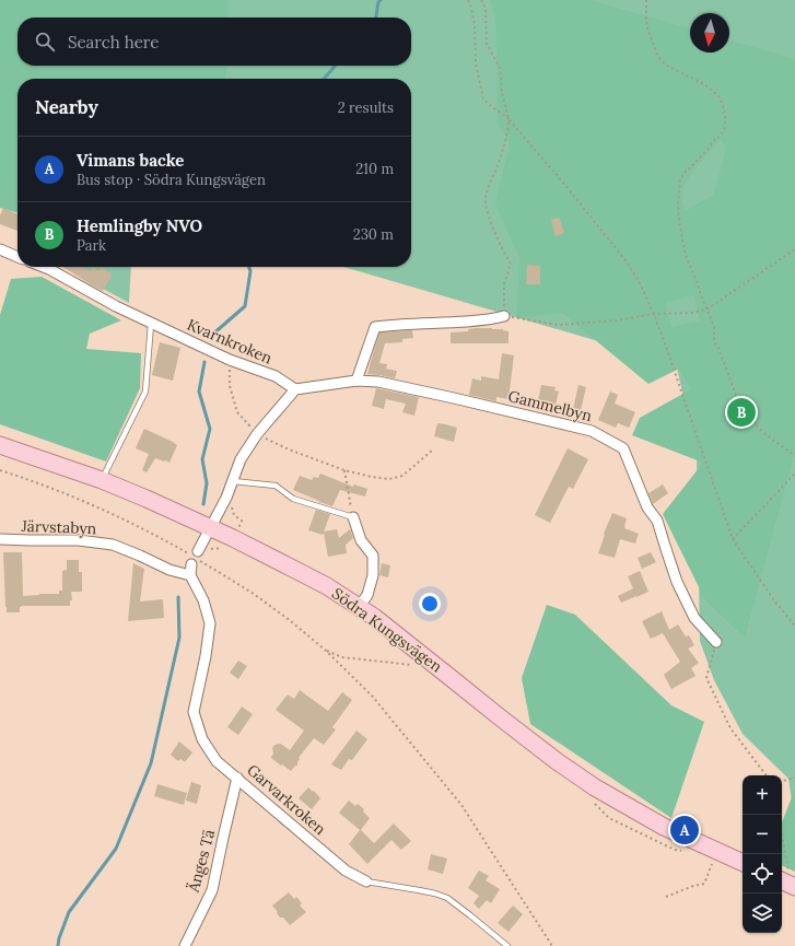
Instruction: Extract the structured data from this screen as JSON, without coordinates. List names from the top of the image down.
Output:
{
  "streets": {
    "main road": ["Södra Kungsvägen"],
    "street": [
      "Kvarnkroken",
      "Gammelbyn",
      "Järvstabyn",
      "Garvarkroken",
      "Änges Tä"
    ]
  },
  "crossings": [
    ["Kvarnkroken", "Gammelbyn"],
    ["Järvstabyn", "Garvarkroken"],
    ["Garvarkroken", "Änges Tä"]
  ],
  "north": "bottom",
  "page": {
    "search": "Search here",
    "heading": ["Nearby", "2 results"],
    "list": [
      {
        "mark": "A",
        "name": "Vimans backe",
        "note": "Bus stop · Södra Kungsvägen",
        "value": "210 m"
      },
      {
        "mark": "B",
        "name": "Hemlingby NVO",
        "note": "Park",
        "value": "230 m"
      }
    ],
    "pins": ["B", "A"],
    "map_buttons": ["+", "−"]
  }
}
